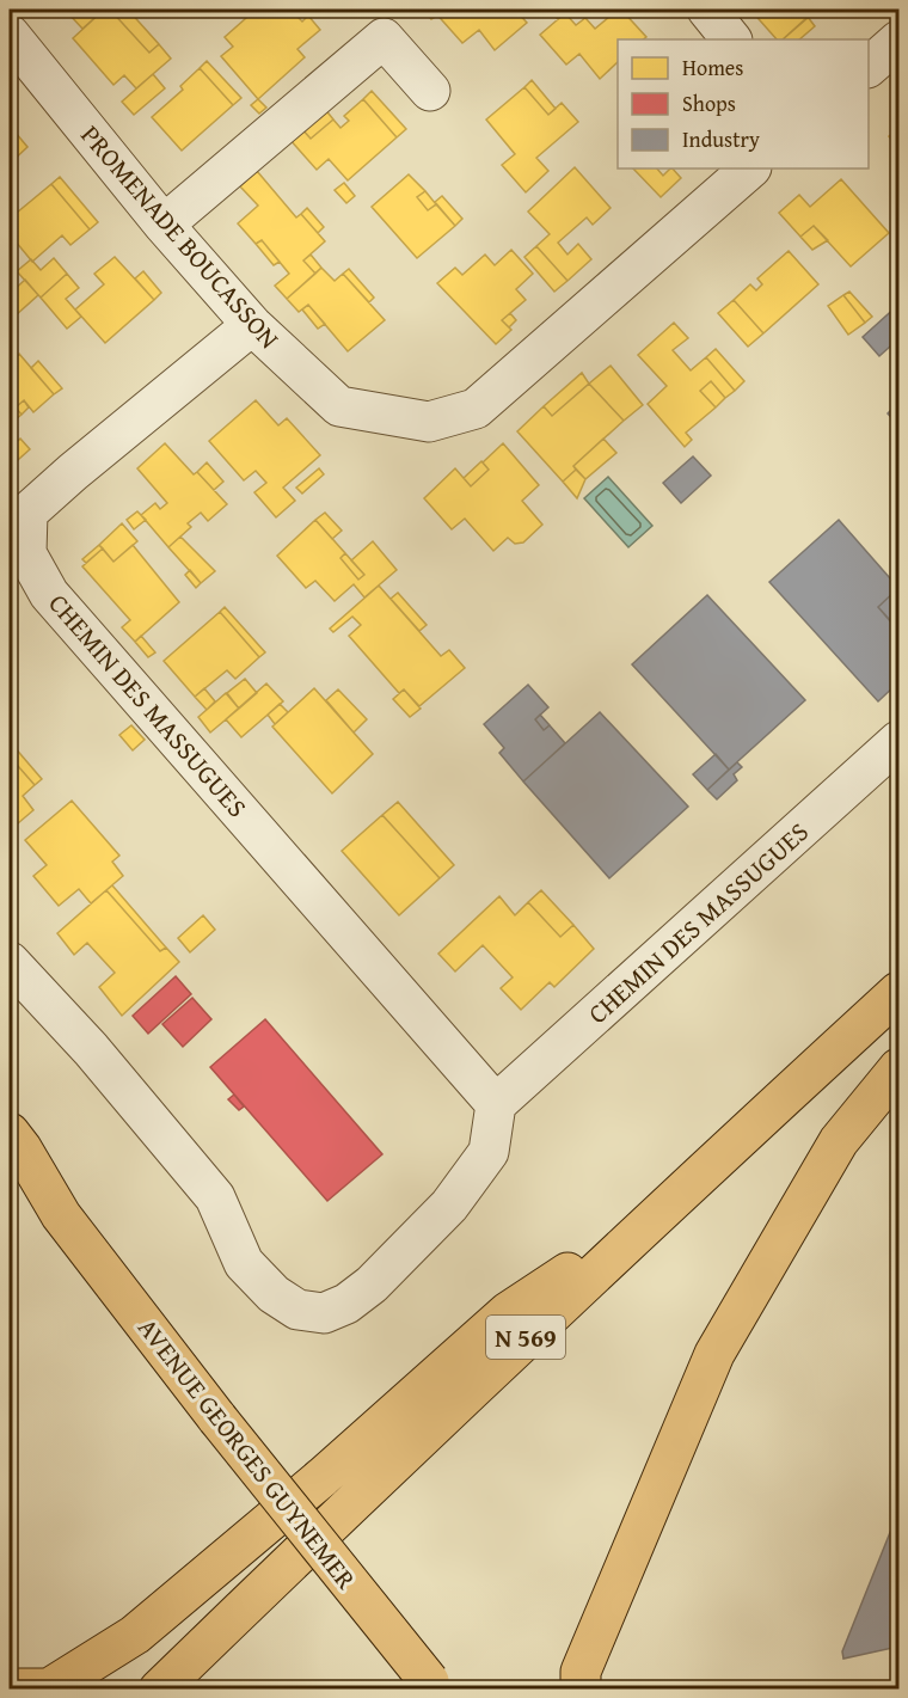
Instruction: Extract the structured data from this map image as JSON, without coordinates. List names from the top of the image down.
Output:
{
  "streets": {
    "main road": ["N 569", "AVENUE GEORGES GUYNEMER"],
    "street": ["PROMENADE BOUCASSON", "CHEMIN DES MASSUGUES"]
  },
  "crossings": [
    ["PROMENADE BOUCASSON", "CHEMIN DES MASSUGUES"]
  ],
  "legend": ["Homes", "Shops", "Industry"]
}
